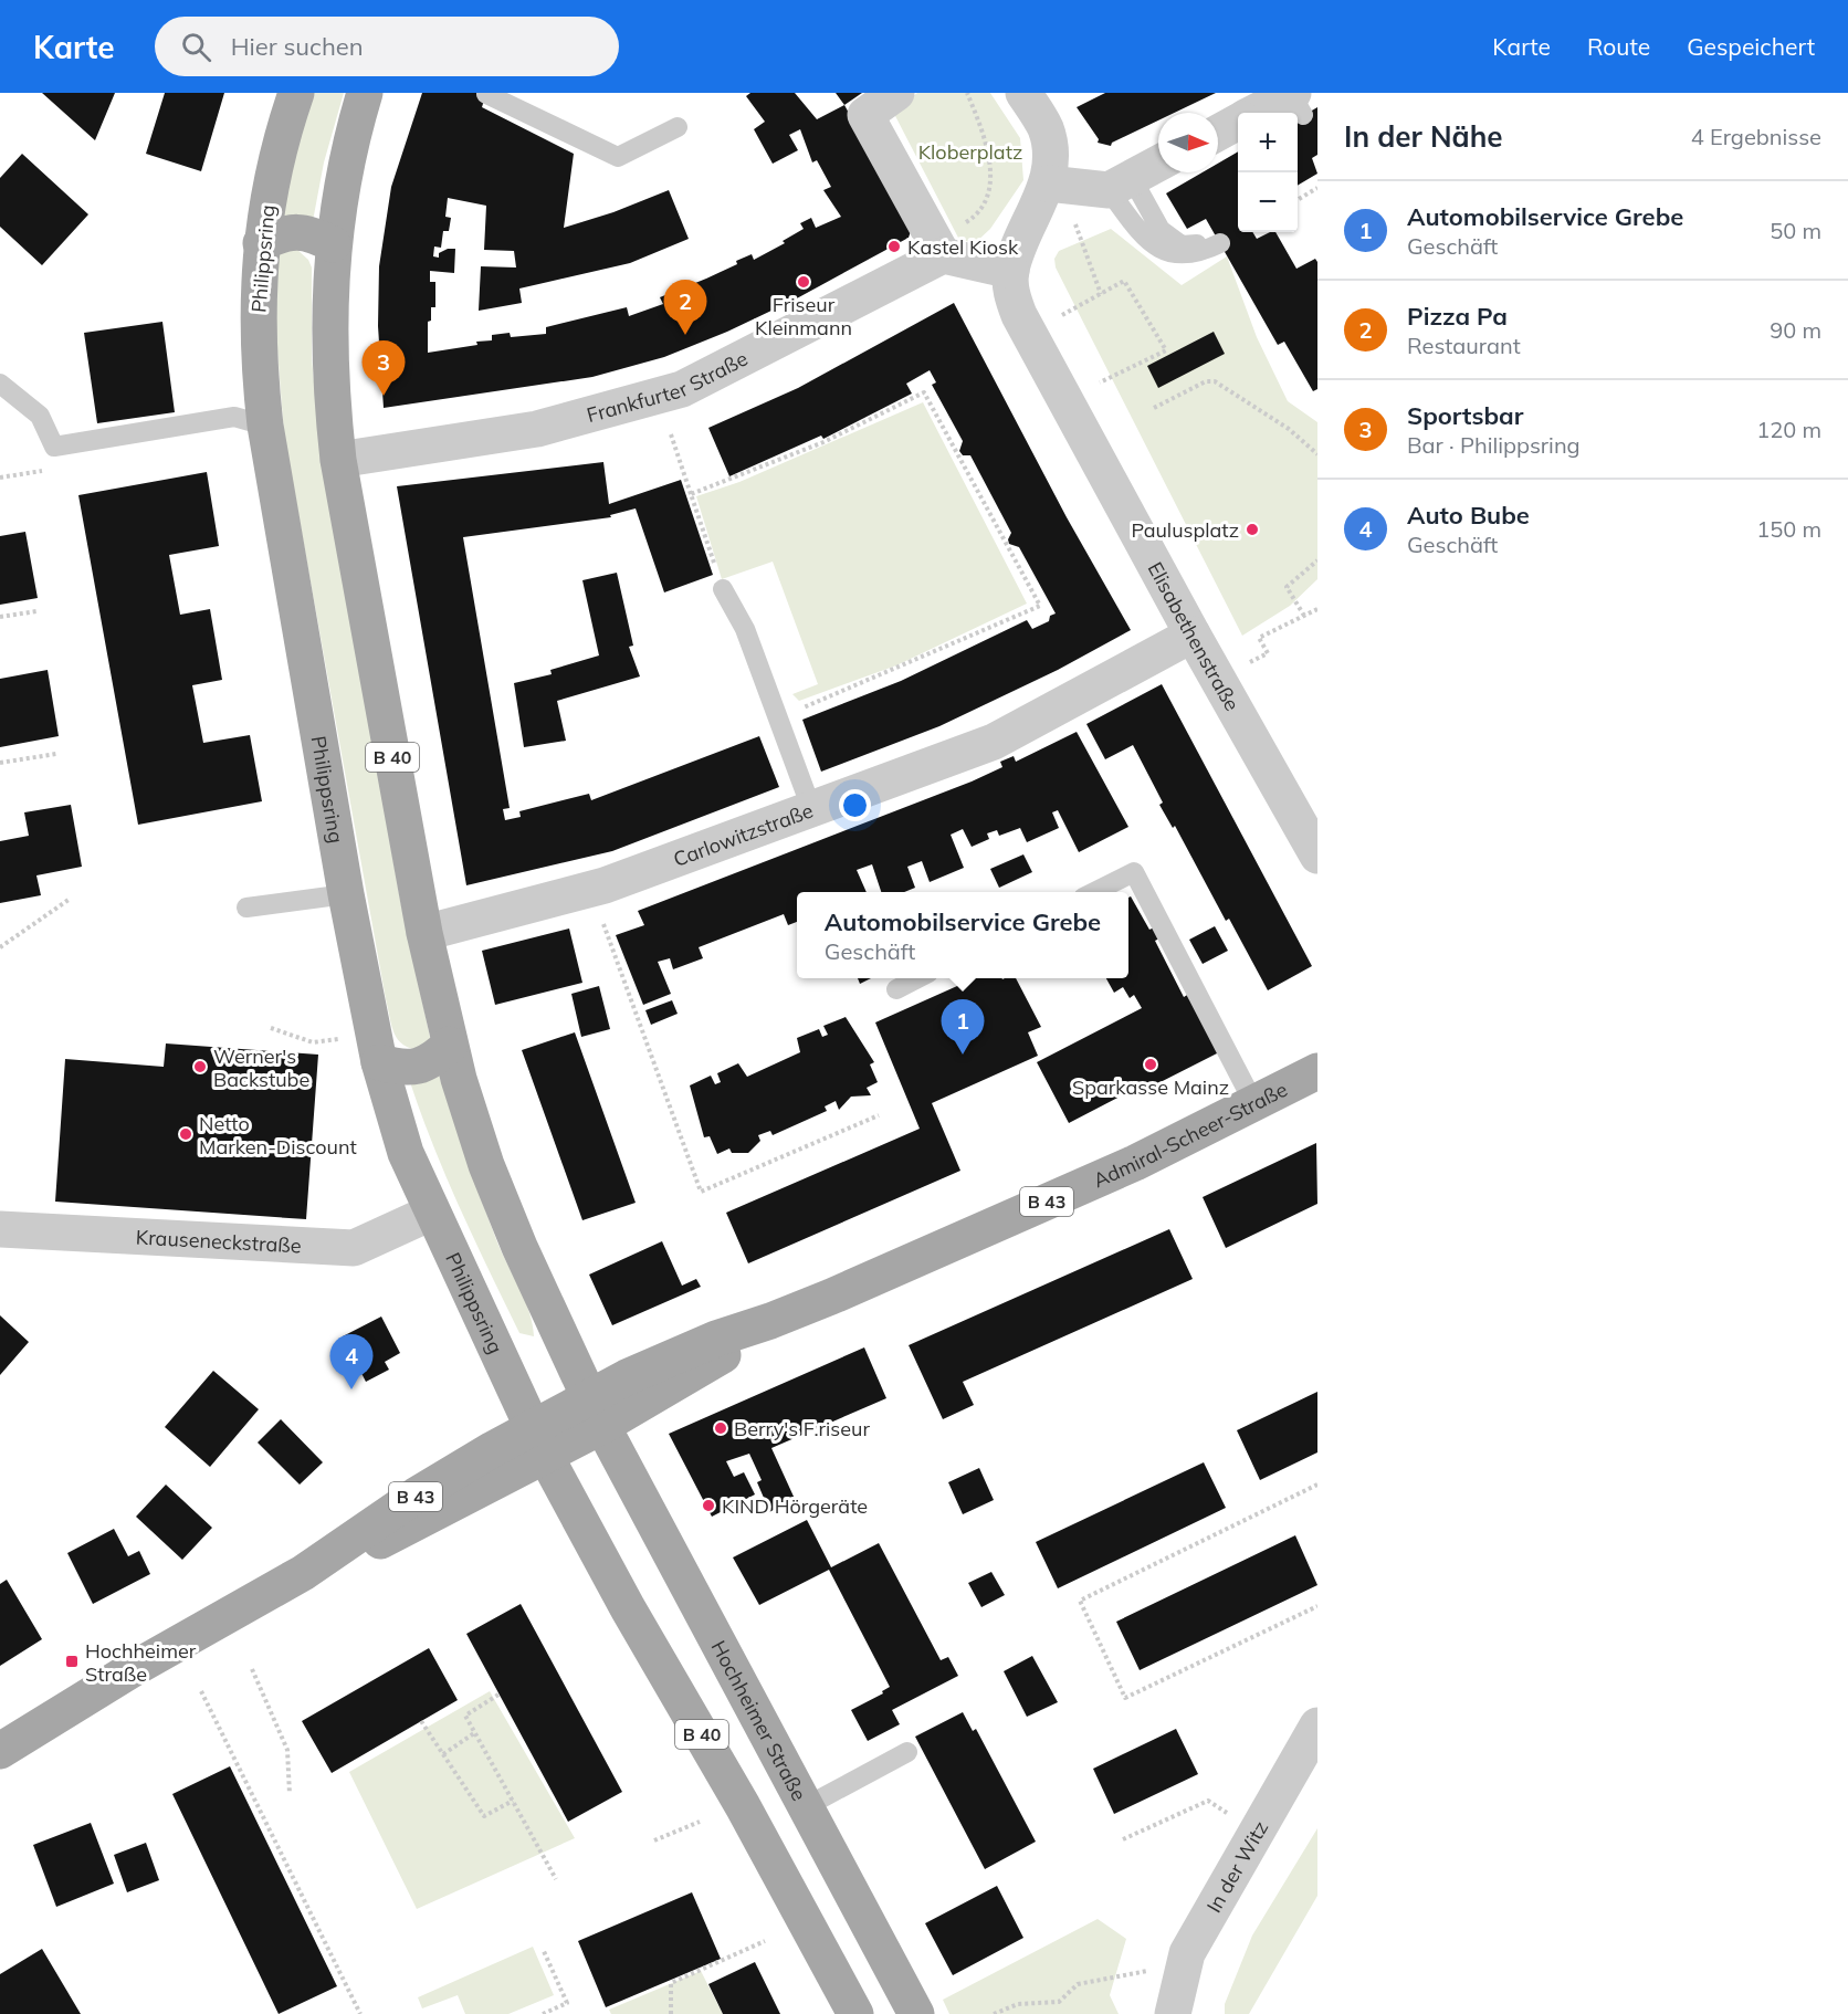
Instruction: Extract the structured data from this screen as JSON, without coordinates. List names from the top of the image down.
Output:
{
  "streets": {
    "main road": [
      "Philippsring",
      "B 40",
      "Admiral-Scheer-Straße",
      "B 43",
      "Hochheimer Straße"
    ],
    "street": [
      "Frankfurter Straße",
      "Elisabethenstraße",
      "Carlowitzstraße",
      "Krauseneckstraße",
      "In der Witz"
    ]
  },
  "crossings": [
    ["Philippsring", "B 40"],
    ["Philippsring", "B 43"],
    ["Philippsring", "Krauseneckstraße"],
    ["Frankfurter Straße", "B 40"],
    ["Elisabethenstraße", "Carlowitzstraße"],
    ["B 40", "Carlowitzstraße"],
    ["B 40", "Admiral-Scheer-Straße"],
    ["B 40", "B 43"],
    ["B 40", "Hochheimer Straße"],
    ["Admiral-Scheer-Straße", "B 43"],
    ["Admiral-Scheer-Straße", "Hochheimer Straße"],
    ["B 43", "Hochheimer Straße"]
  ],
  "parks": ["Kloberplatz"],
  "places": {
    "other": [
      "Kastel Kiosk",
      "Friseur Kleinmann",
      "Paulusplatz",
      "Sparkasse Mainz",
      "Werner's Backstube",
      "Netto Marken-Discount",
      "Berry's F.riseur",
      "KIND Hörgeräte"
    ],
    "transit": ["Hochheimer Straße"]
  },
  "north": "right",
  "page": {
    "header": "Karte",
    "search": "Hier suchen",
    "nav": ["Karte", "Route", "Gespeichert"],
    "heading": ["In der Nähe", "4 Ergebnisse"],
    "map_buttons": ["+", "−"],
    "list": [
      {
        "mark": "1",
        "name": "Automobilservice Grebe",
        "note": "Geschäft",
        "value": "50 m"
      },
      {
        "mark": "2",
        "name": "Pizza Pa",
        "note": "Restaurant",
        "value": "90 m"
      },
      {
        "mark": "3",
        "name": "Sportsbar",
        "note": "Bar · Philippsring",
        "value": "120 m"
      },
      {
        "mark": "4",
        "name": "Auto Bube",
        "note": "Geschäft",
        "value": "150 m"
      }
    ],
    "pins": [
      "2",
      "3",
      "1",
      "4"
    ],
    "popup": ["Automobilservice Grebe", "Geschäft"]
  }
}
